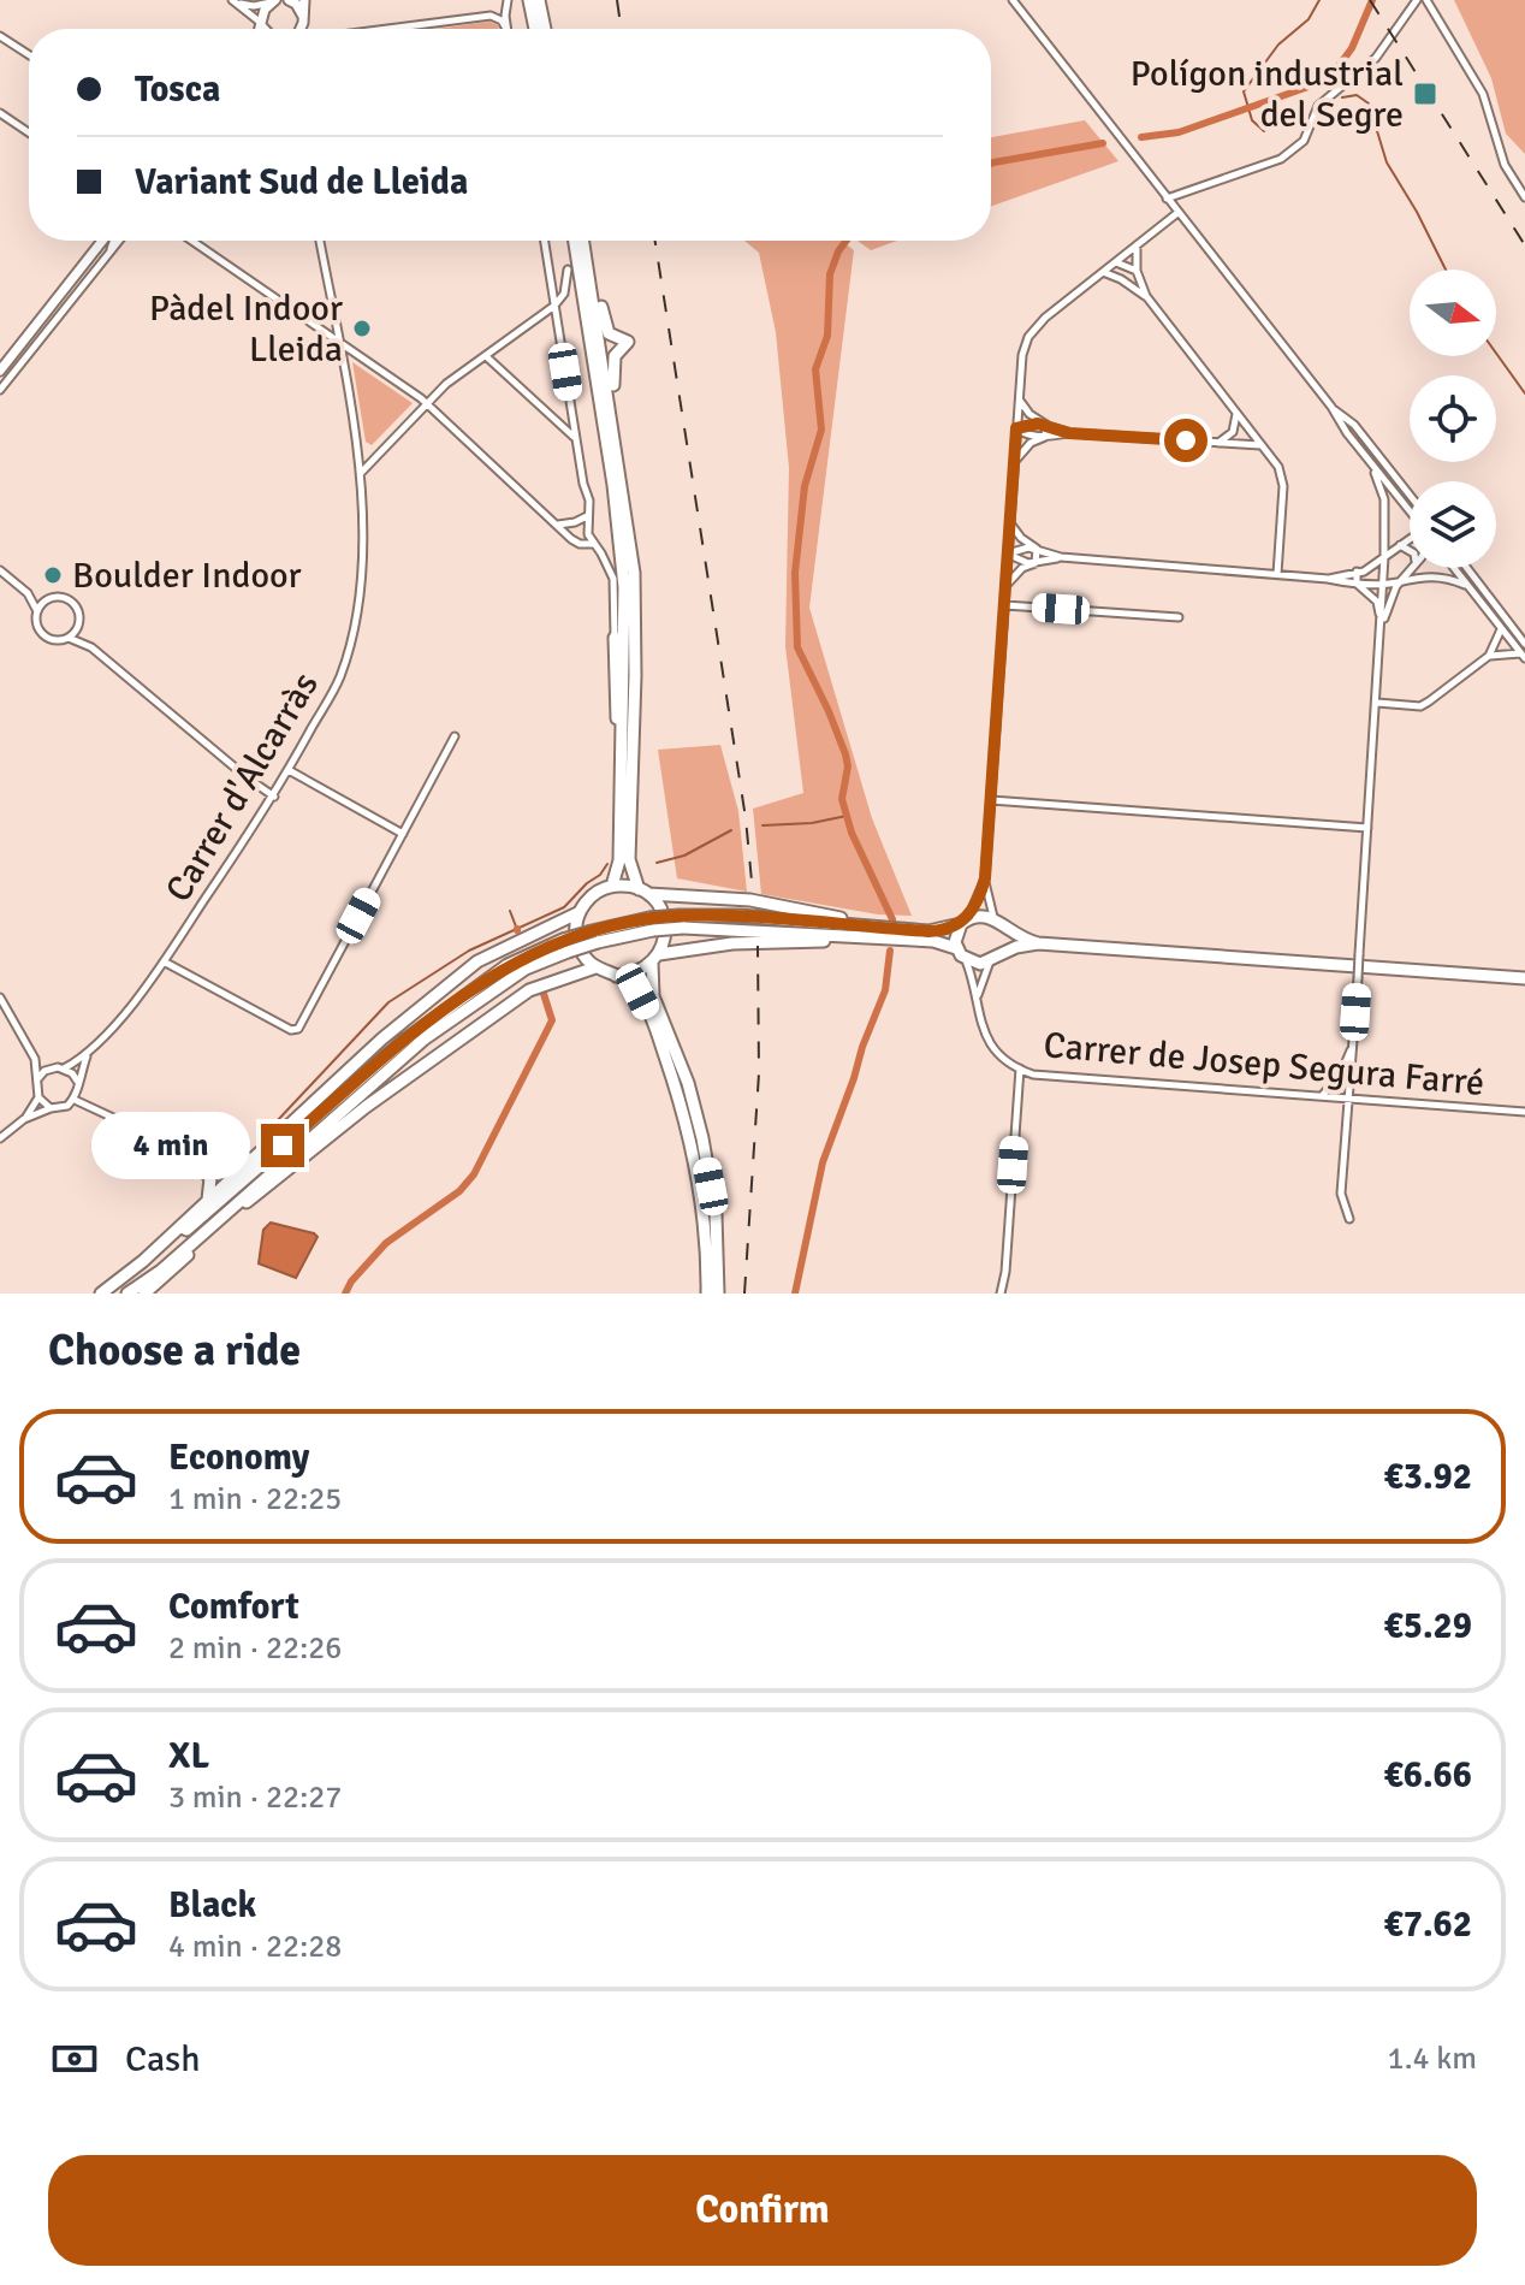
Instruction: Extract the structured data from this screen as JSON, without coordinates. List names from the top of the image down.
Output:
{
  "streets": {
    "street": ["Carrer d'Alcarràs", "Carrer de Josep Segura Farré"]
  },
  "places": {
    "transit": ["Polígon industrial del Segre"],
    "other": ["Pàdel Indoor Lleida", "Boulder Indoor"]
  },
  "north": "right",
  "page": {
    "banner": ["Tosca", "Variant Sud de Lleida"],
    "bubble": "4 min",
    "heading": "Choose a ride",
    "list": [
      {
        "name": "Economy",
        "note": "1 min · 22:25",
        "value": "€3.92"
      },
      {
        "name": "Comfort",
        "note": "2 min · 22:26",
        "value": "€5.29"
      },
      {
        "name": "XL",
        "note": "3 min · 22:27",
        "value": "€6.66"
      },
      {
        "name": "Black",
        "note": "4 min · 22:28",
        "value": "€7.62"
      }
    ],
    "pay": ["Cash", "1.4 km"],
    "buttons": "Confirm"
  }
}
